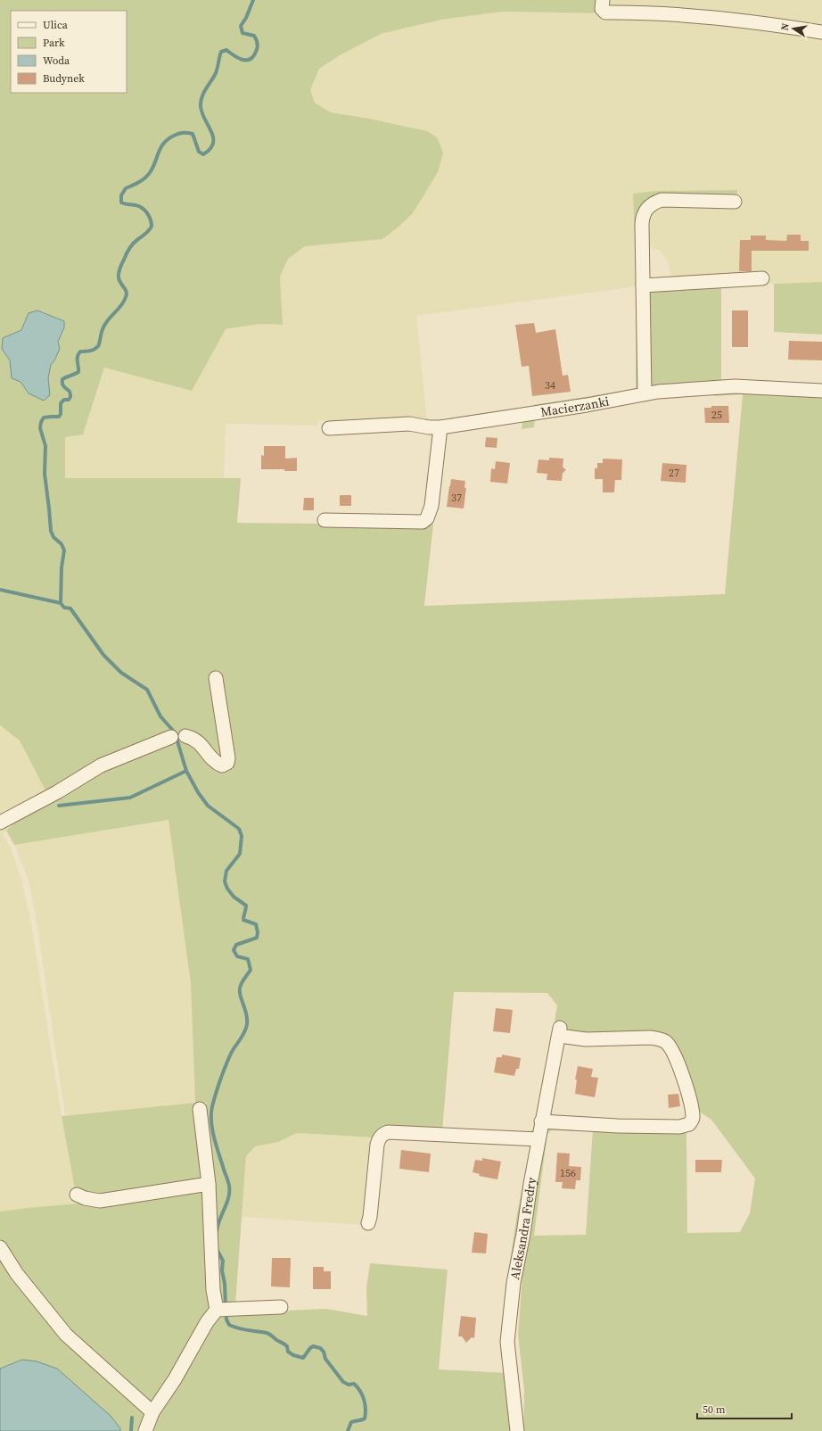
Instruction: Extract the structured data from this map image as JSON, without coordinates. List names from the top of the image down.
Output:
{
  "streets": {
    "street": ["Macierzanki", "Aleksandra Fredry"]
  },
  "house_numbers": [
    "34",
    "25",
    "27",
    "37",
    "156"
  ],
  "legend": [
    "Ulica",
    "Park",
    "Woda",
    "Budynek"
  ],
  "scale_bar": "50 m",
  "north": "left"
}
